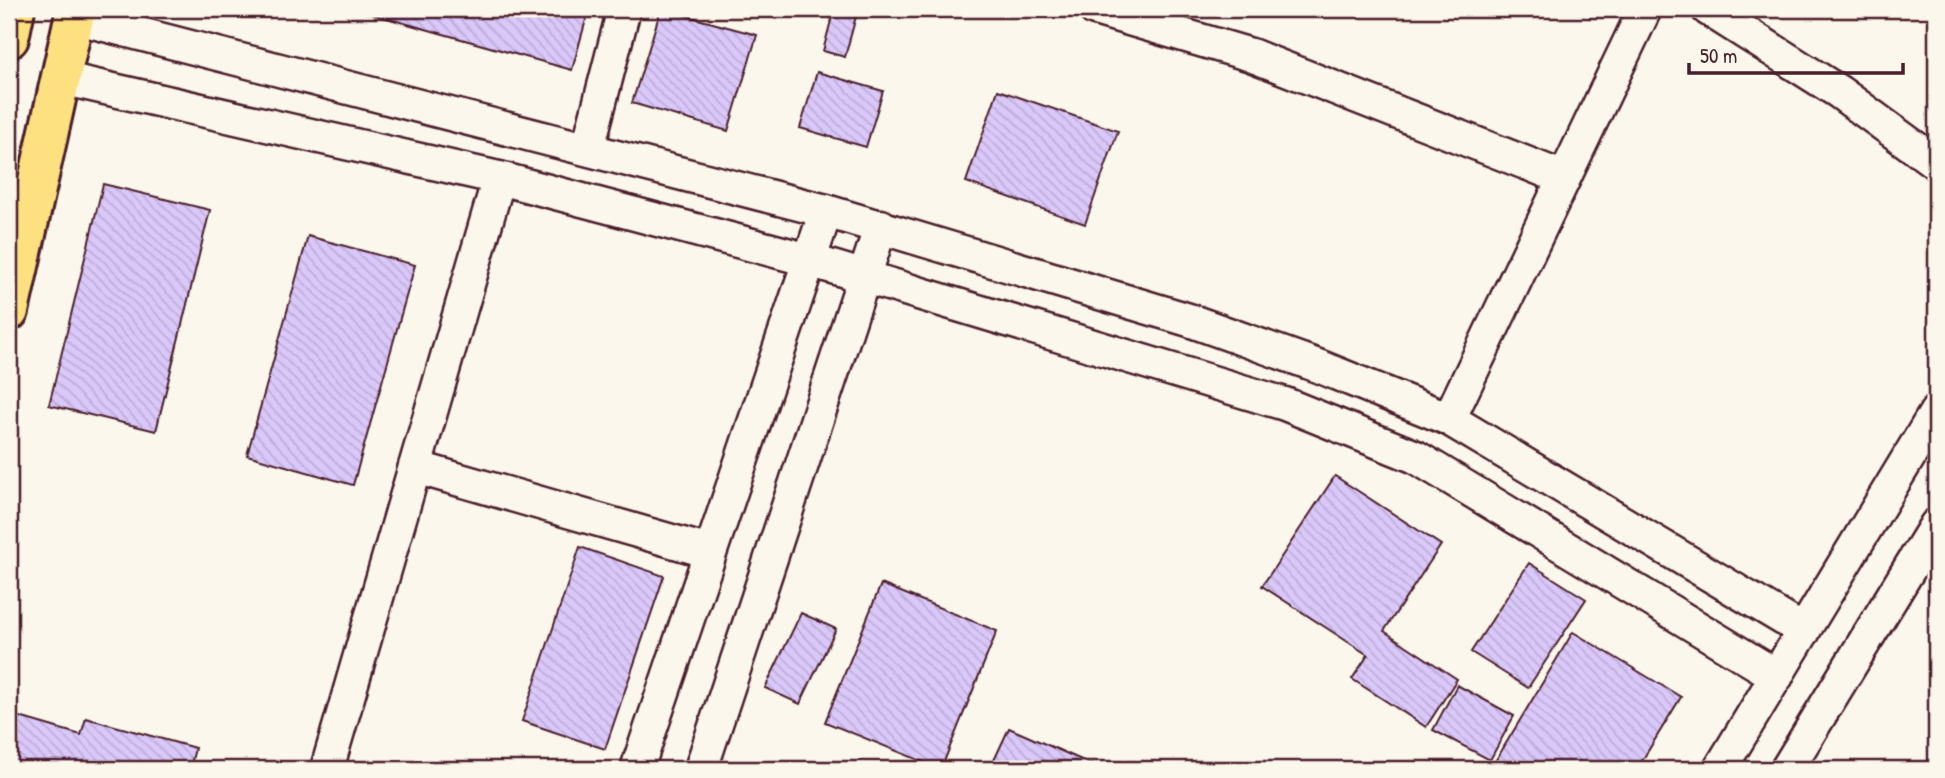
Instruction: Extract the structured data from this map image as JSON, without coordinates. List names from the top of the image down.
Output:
{
  "scale_bar": "50 m"
}
